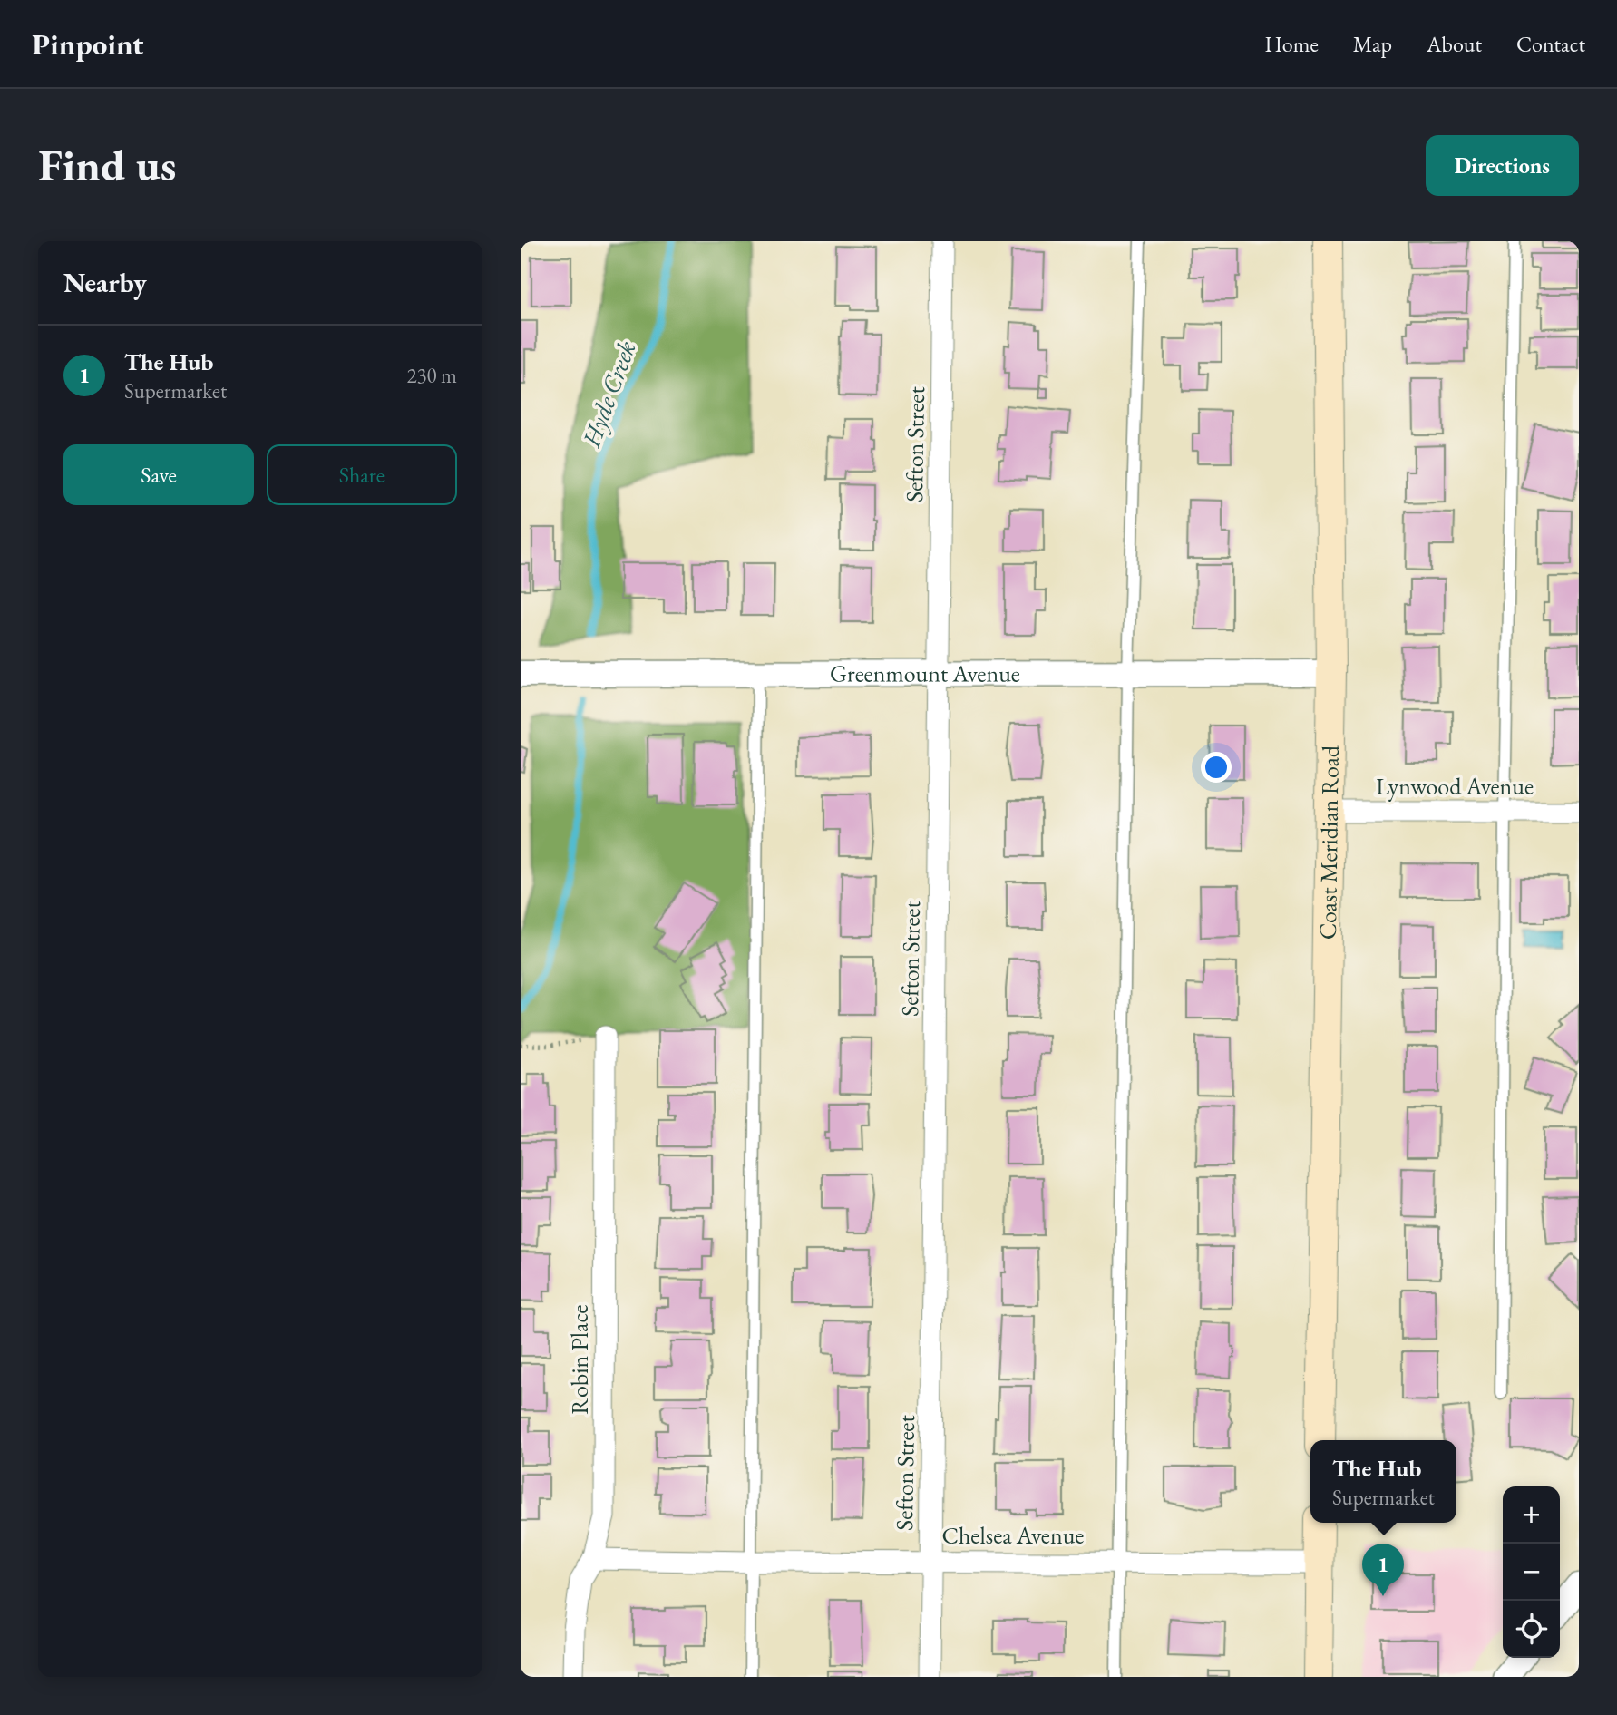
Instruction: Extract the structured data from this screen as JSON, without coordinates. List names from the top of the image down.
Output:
{
  "streets": {
    "main road": ["Coast Meridian Road"],
    "street": [
      "Sefton Street",
      "Greenmount Avenue",
      "Lynwood Avenue",
      "Robin Place",
      "Chelsea Avenue"
    ]
  },
  "crossings": [
    ["Sefton Street", "Greenmount Avenue"],
    ["Sefton Street", "Chelsea Avenue"],
    ["Greenmount Avenue", "Coast Meridian Road"],
    ["Lynwood Avenue", "Coast Meridian Road"],
    ["Robin Place", "Chelsea Avenue"]
  ],
  "water": ["Hyde Creek"],
  "page": {
    "header": "Pinpoint",
    "nav": [
      "Home",
      "Map",
      "About",
      "Contact"
    ],
    "buttons": [
      "Directions",
      ["Save", "Share"]
    ],
    "title": "Find us",
    "heading": "Nearby",
    "list": [
      {
        "mark": "1",
        "name": "The Hub",
        "note": "Supermarket",
        "value": "230 m"
      }
    ],
    "popup": ["The Hub", "Supermarket"],
    "map_buttons": ["+", "−"],
    "pins": "1"
  }
}
